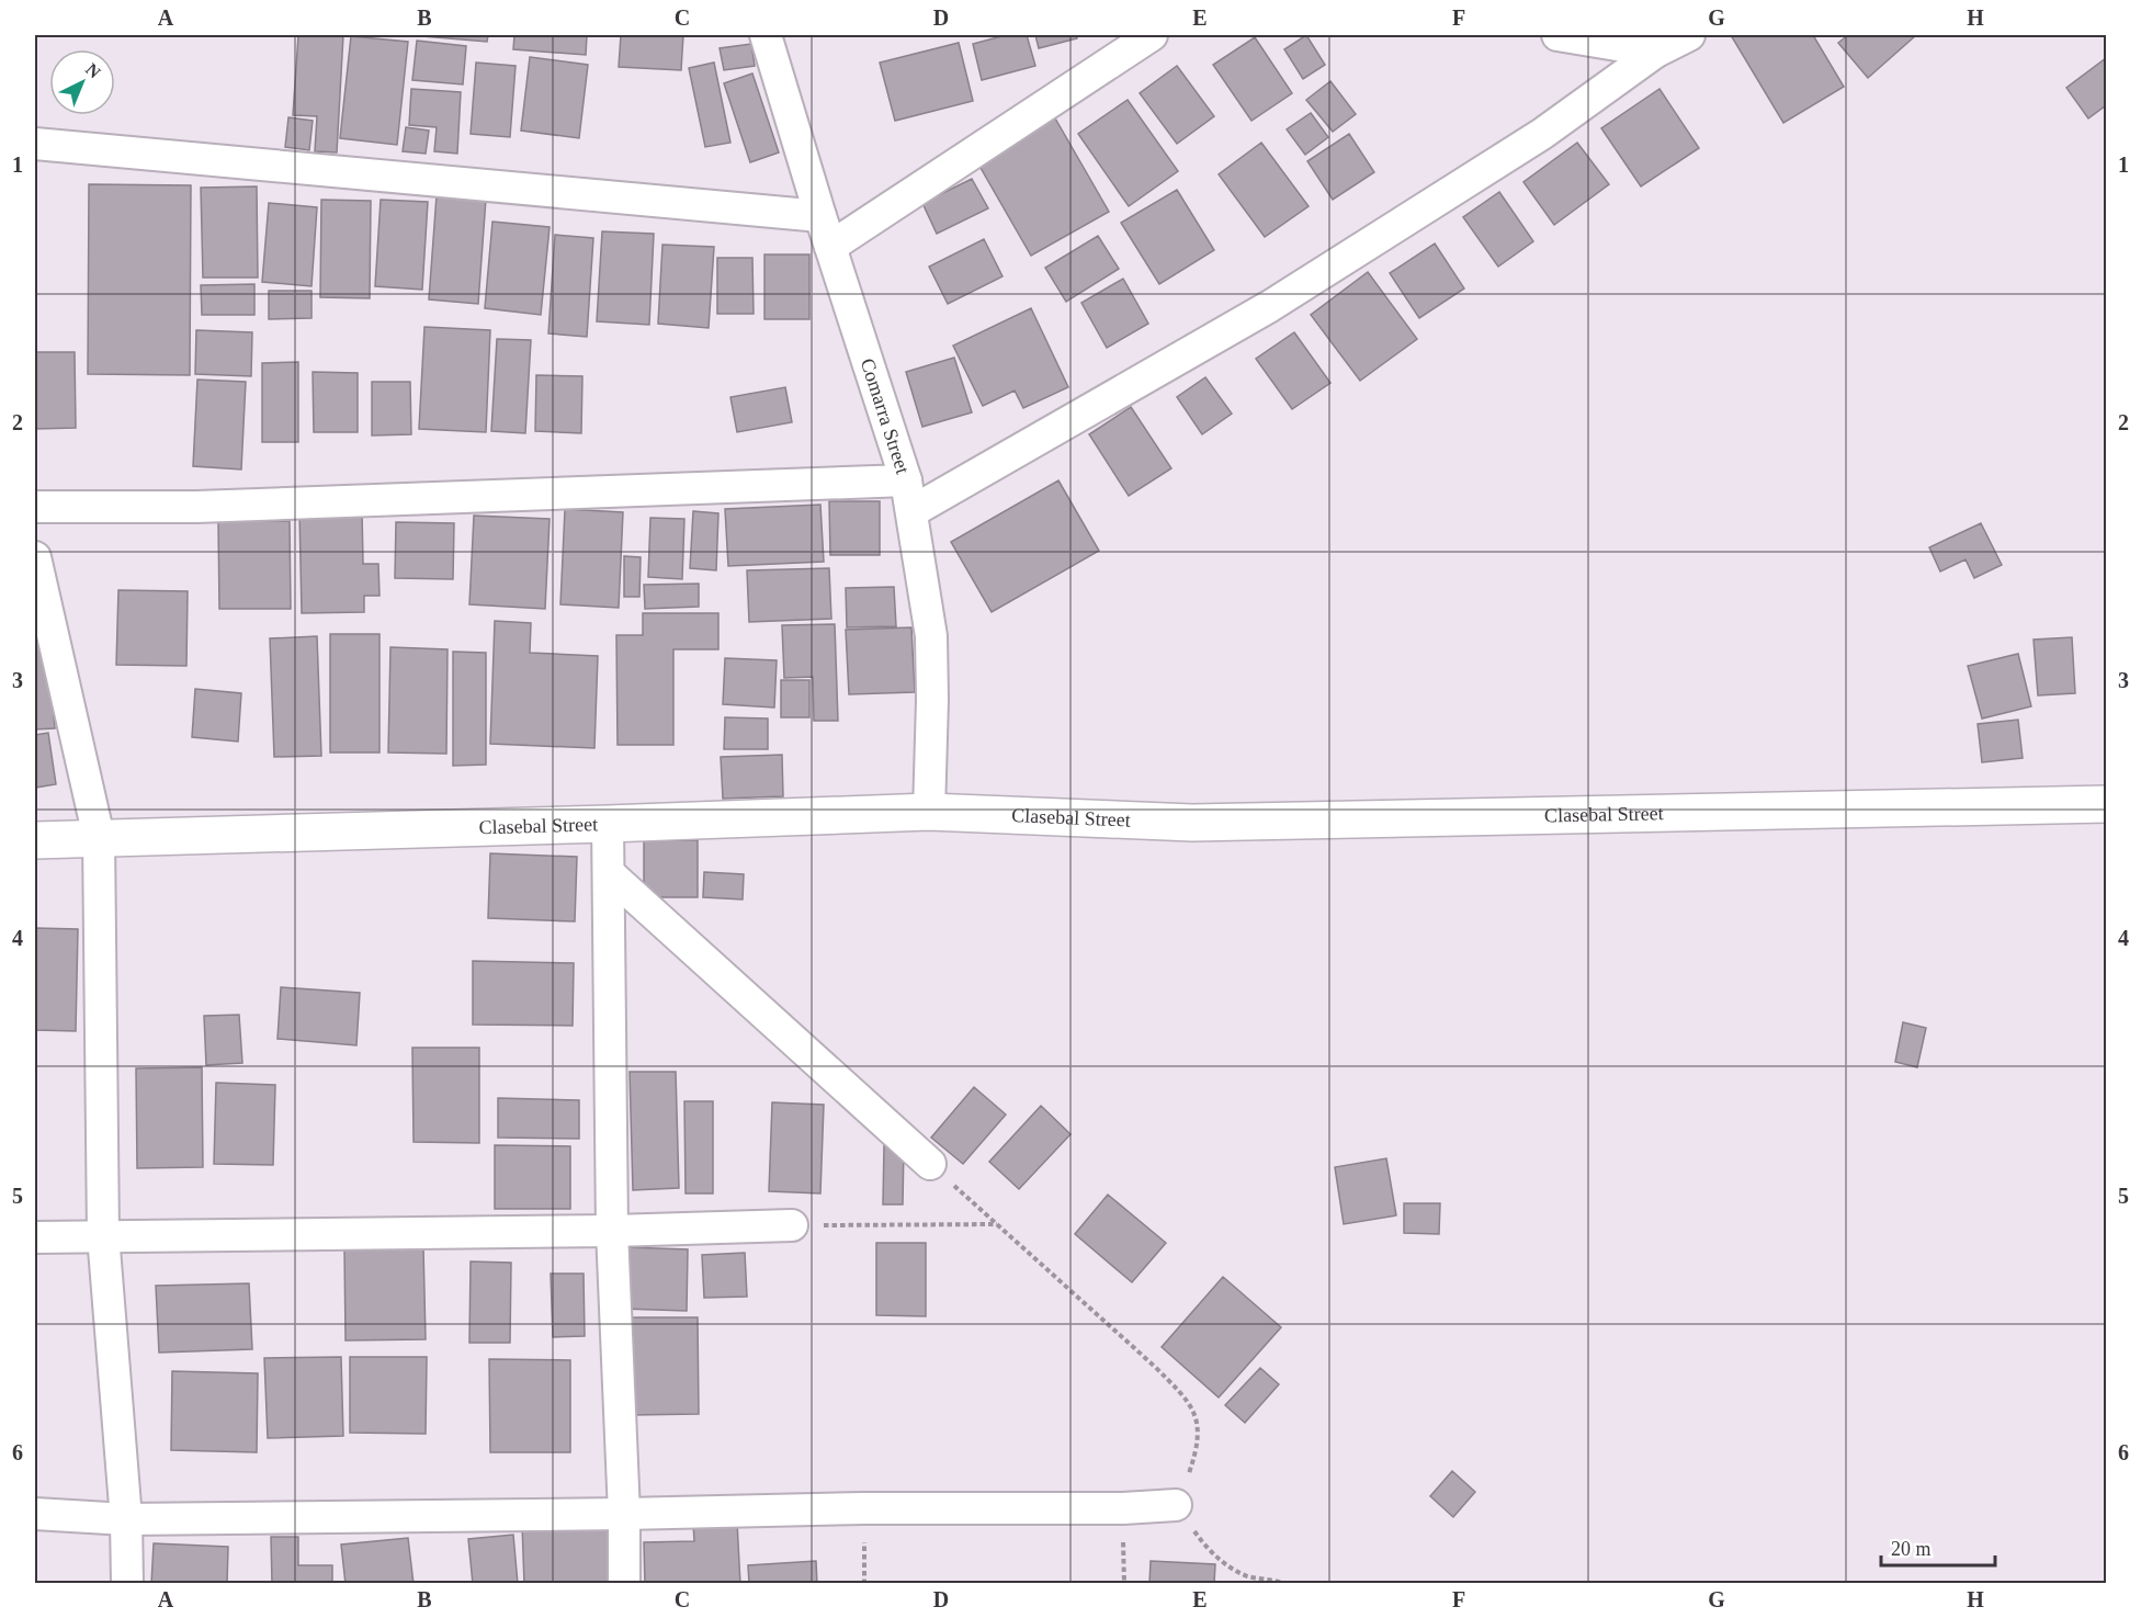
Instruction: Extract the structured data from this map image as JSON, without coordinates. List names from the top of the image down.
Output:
{
  "streets": {
    "street": ["Comarra Street", "Clasebal Street"]
  },
  "crossings": [
    ["Comarra Street", "Clasebal Street"]
  ],
  "scale_bar": "20 m",
  "north": "top right",
  "grid": {
    "columns": [
      "A",
      "B",
      "C",
      "D",
      "E",
      "F",
      "G",
      "H"
    ],
    "rows": [
      "1",
      "2",
      "3",
      "4",
      "5",
      "6"
    ]
  }
}
